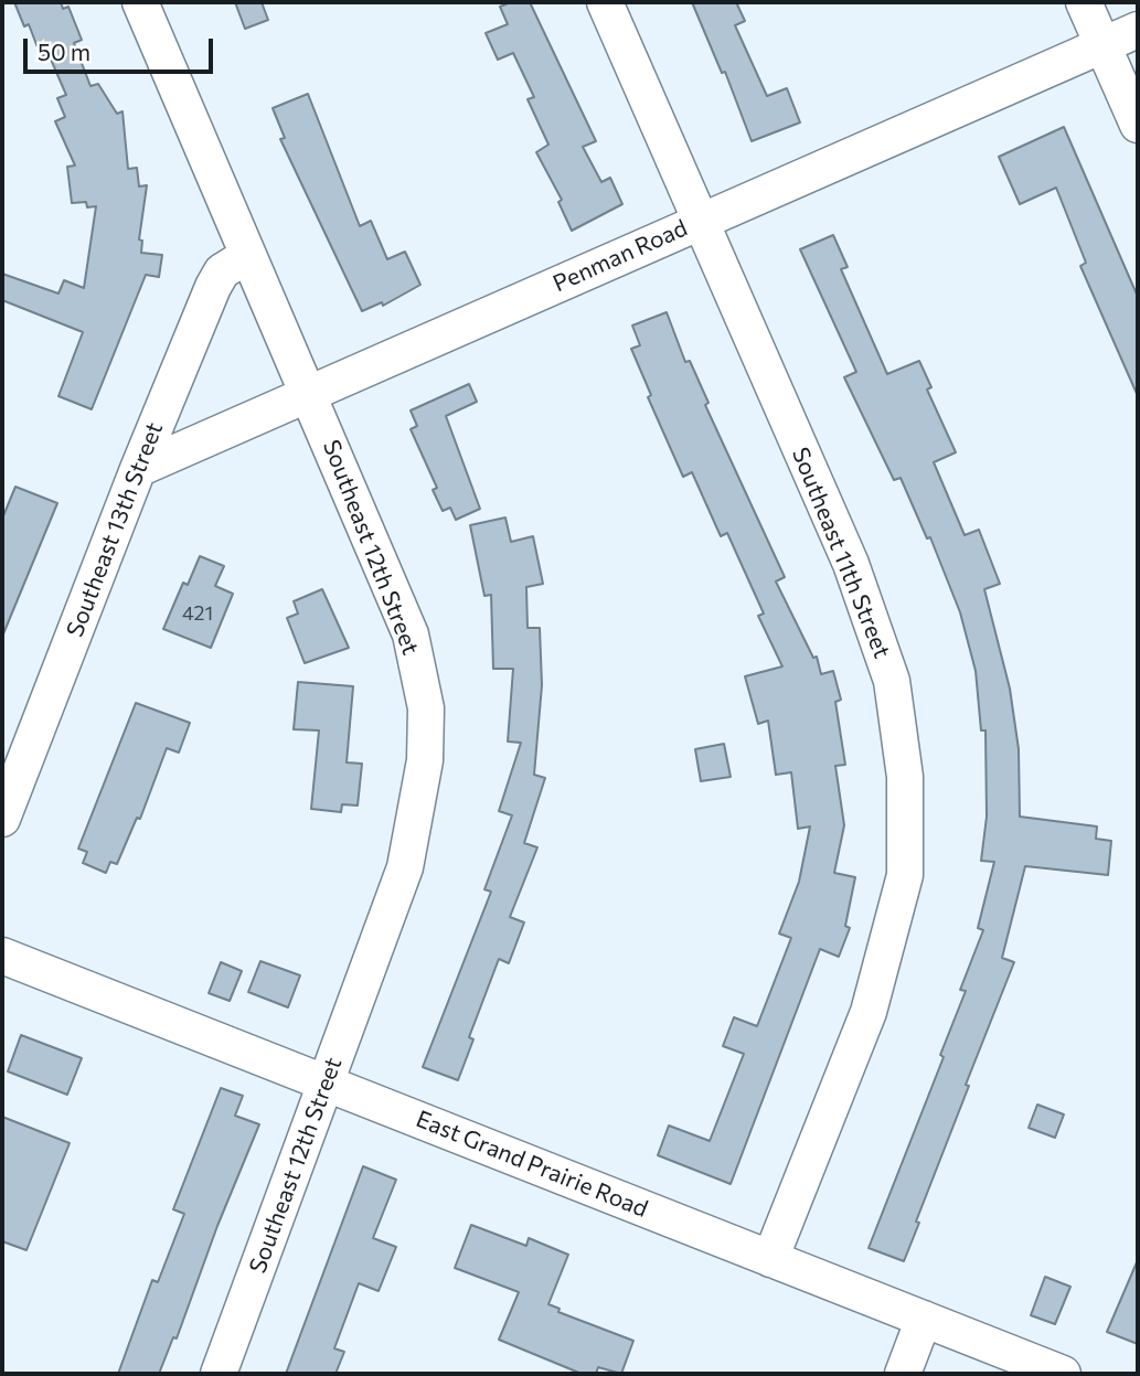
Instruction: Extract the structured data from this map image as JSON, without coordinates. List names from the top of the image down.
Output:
{
  "streets": {
    "street": [
      "Penman Road",
      "Southeast 13th Street",
      "Southeast 12th Street",
      "Southeast 11th Street",
      "East Grand Prairie Road"
    ]
  },
  "crossings": [
    ["Penman Road", "Southeast 13th Street"],
    ["Penman Road", "Southeast 12th Street"],
    ["Penman Road", "Southeast 11th Street"],
    ["Southeast 13th Street", "Southeast 12th Street"],
    ["Southeast 12th Street", "East Grand Prairie Road"],
    ["Southeast 11th Street", "East Grand Prairie Road"]
  ],
  "house_numbers": ["421"],
  "scale_bar": "50 m"
}
